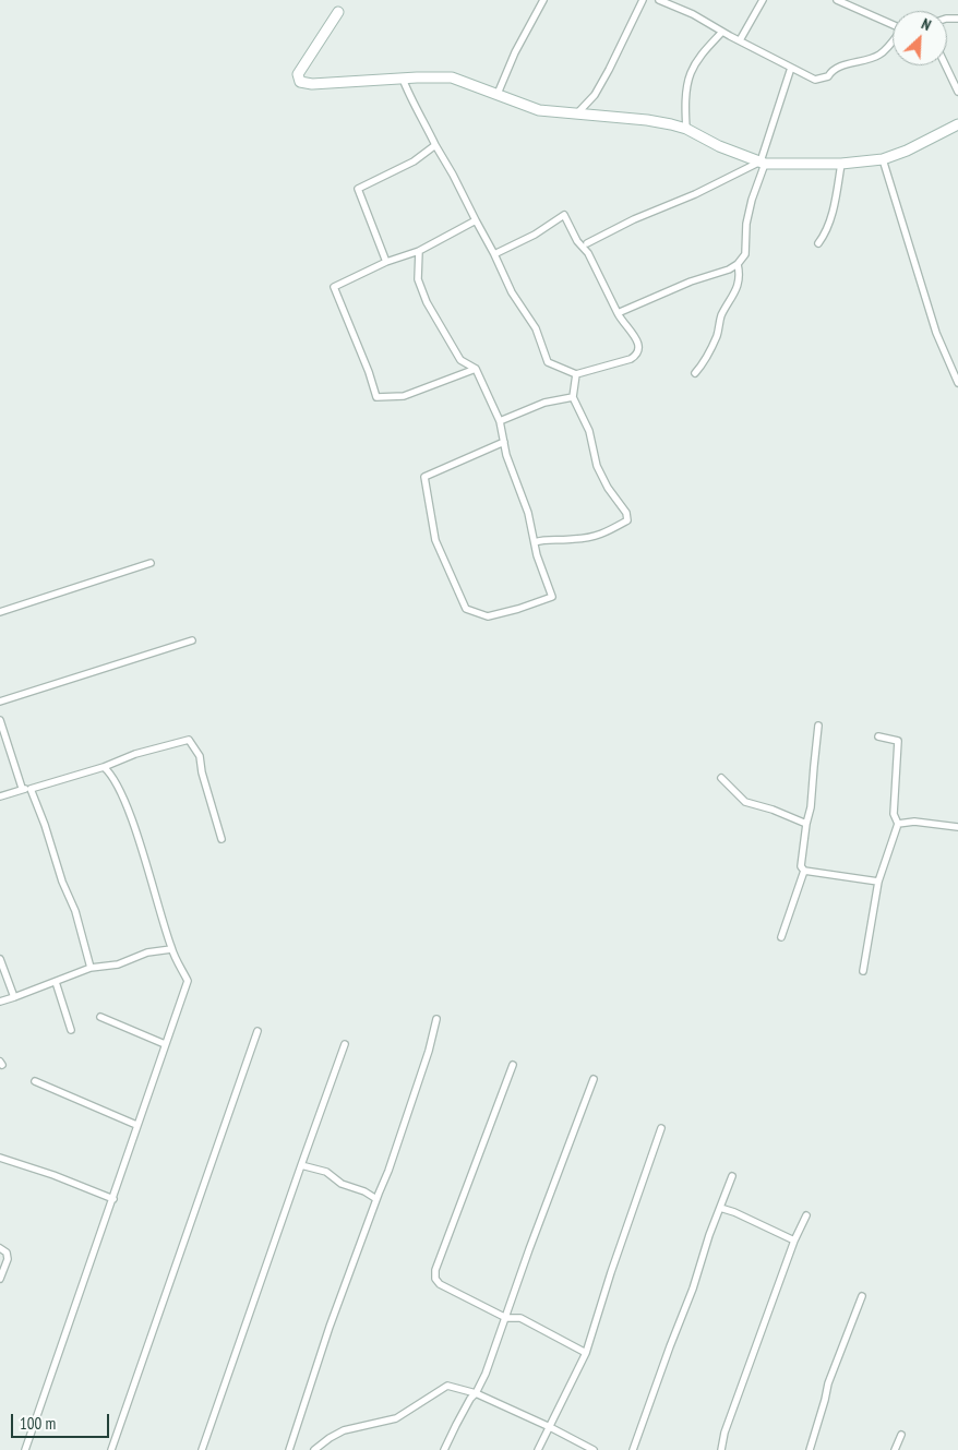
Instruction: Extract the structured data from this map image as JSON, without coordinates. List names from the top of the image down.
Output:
{
  "scale_bar": "100 m",
  "north": "top right"
}
